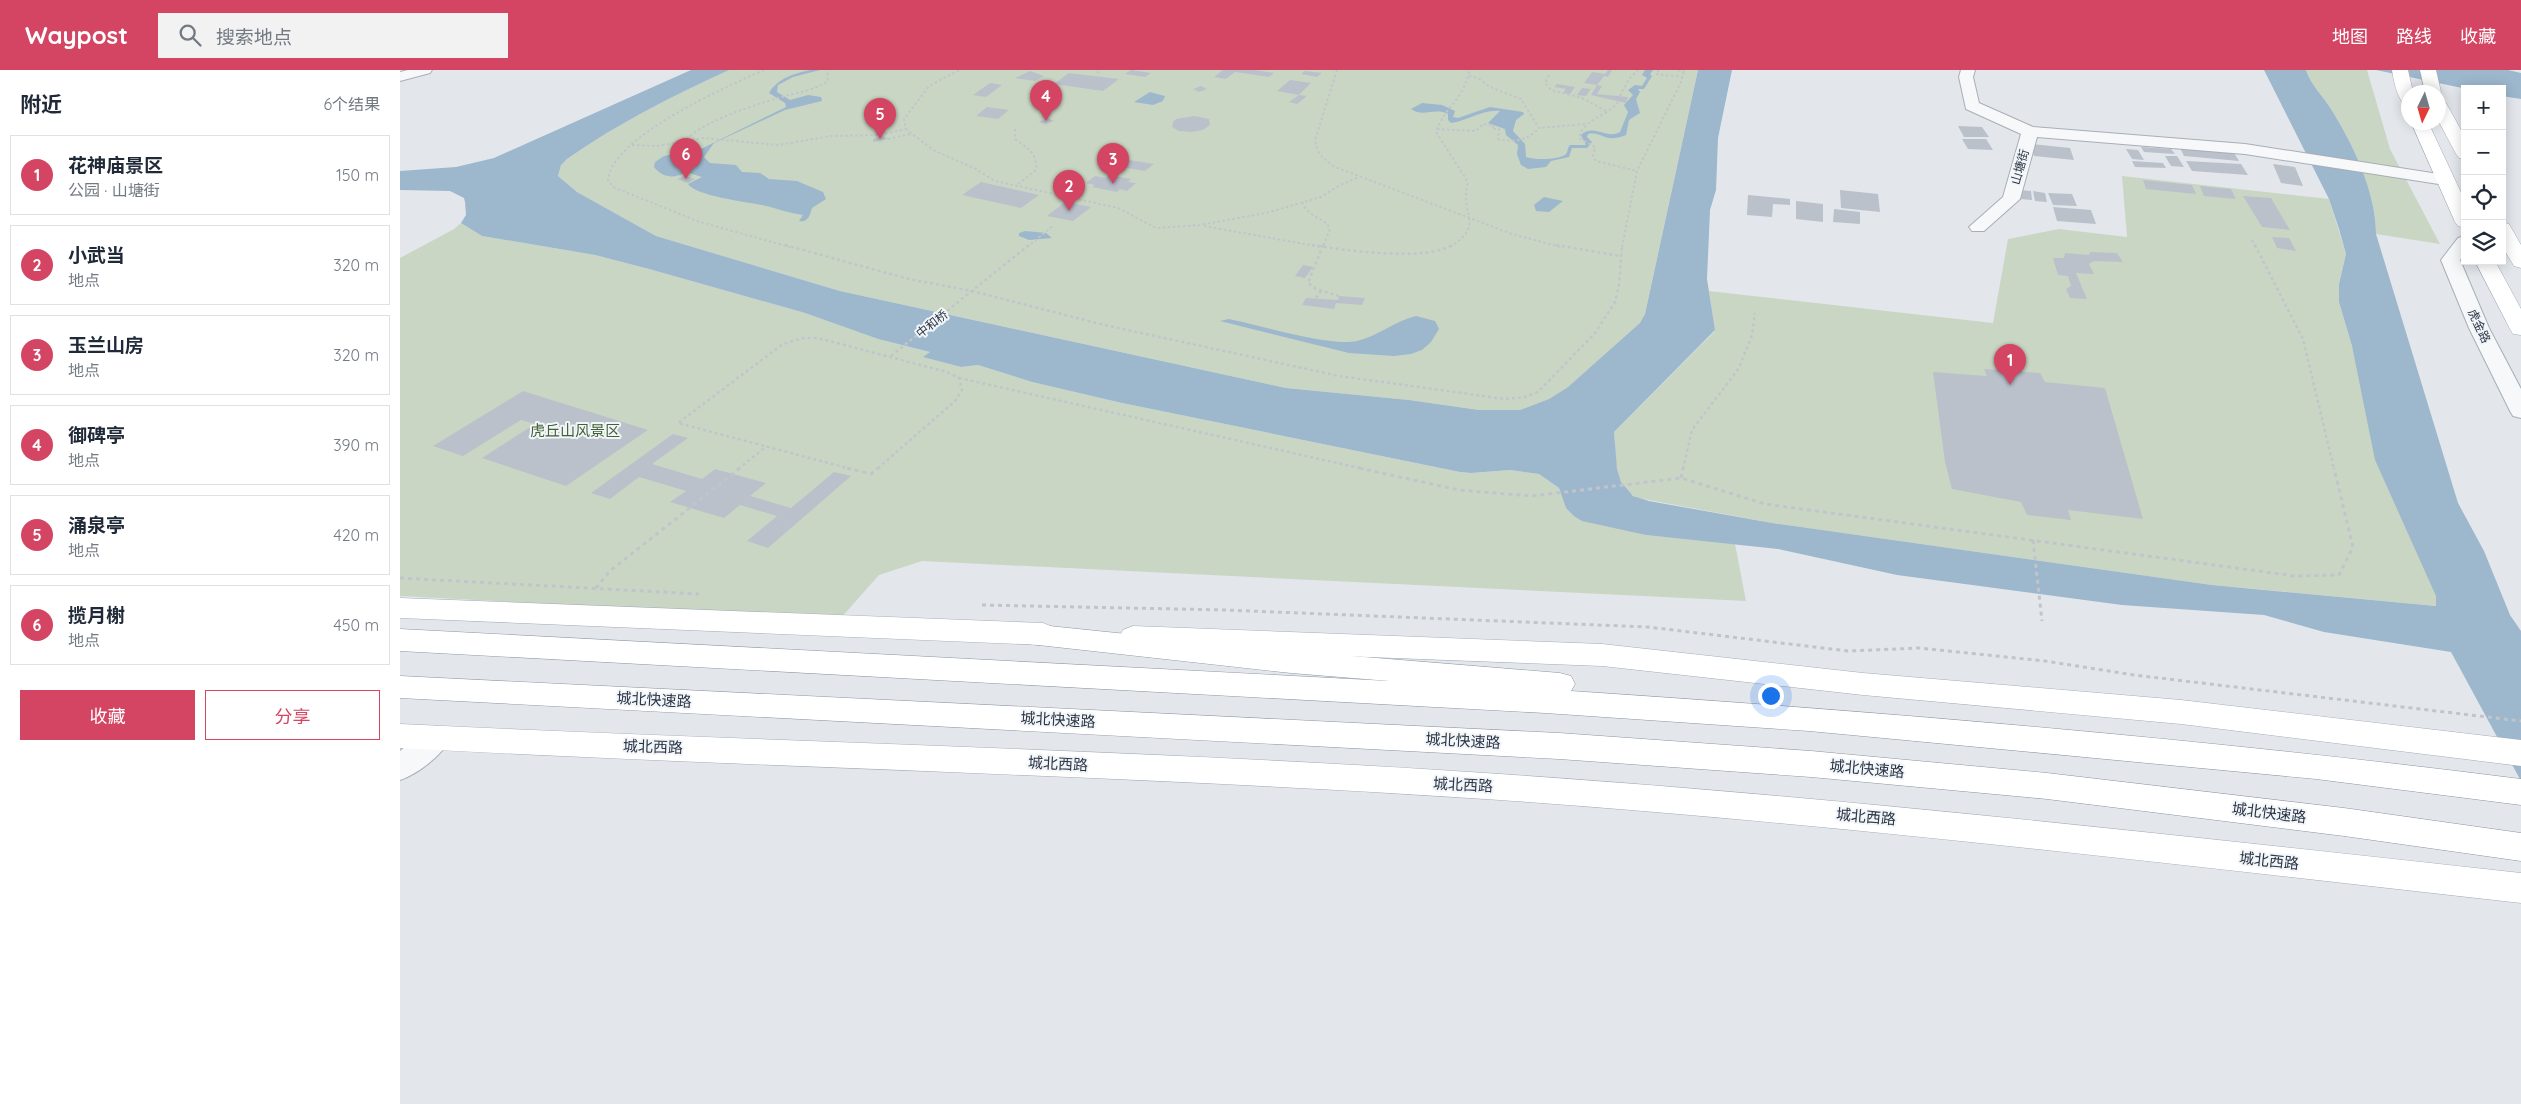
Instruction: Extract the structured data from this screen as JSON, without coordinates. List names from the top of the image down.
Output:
{
  "streets": {
    "main road": ["城北快速路", "城北西路"],
    "street": ["山塘街", "虎金路"],
    "path": ["中和桥"]
  },
  "parks": ["虎丘山风景区"],
  "north": "bottom",
  "page": {
    "header": "Waypost",
    "search": "搜索地点",
    "nav": ["地图", "路线", "收藏"],
    "heading": ["附近", "6个结果"],
    "pins": [
      "4",
      "5",
      "6",
      "3",
      "2",
      "1"
    ],
    "map_buttons": ["+", "−"],
    "list": [
      {
        "mark": "1",
        "name": "花神庙景区",
        "note": "公园 · 山塘街",
        "value": "150 m"
      },
      {
        "mark": "2",
        "name": "小武当",
        "note": "地点",
        "value": "320 m"
      },
      {
        "mark": "3",
        "name": "玉兰山房",
        "note": "地点",
        "value": "320 m"
      },
      {
        "mark": "4",
        "name": "御碑亭",
        "note": "地点",
        "value": "390 m"
      },
      {
        "mark": "5",
        "name": "涌泉亭",
        "note": "地点",
        "value": "420 m"
      },
      {
        "mark": "6",
        "name": "揽月榭",
        "note": "地点",
        "value": "450 m"
      }
    ],
    "buttons": ["收藏", "分享"]
  }
}
